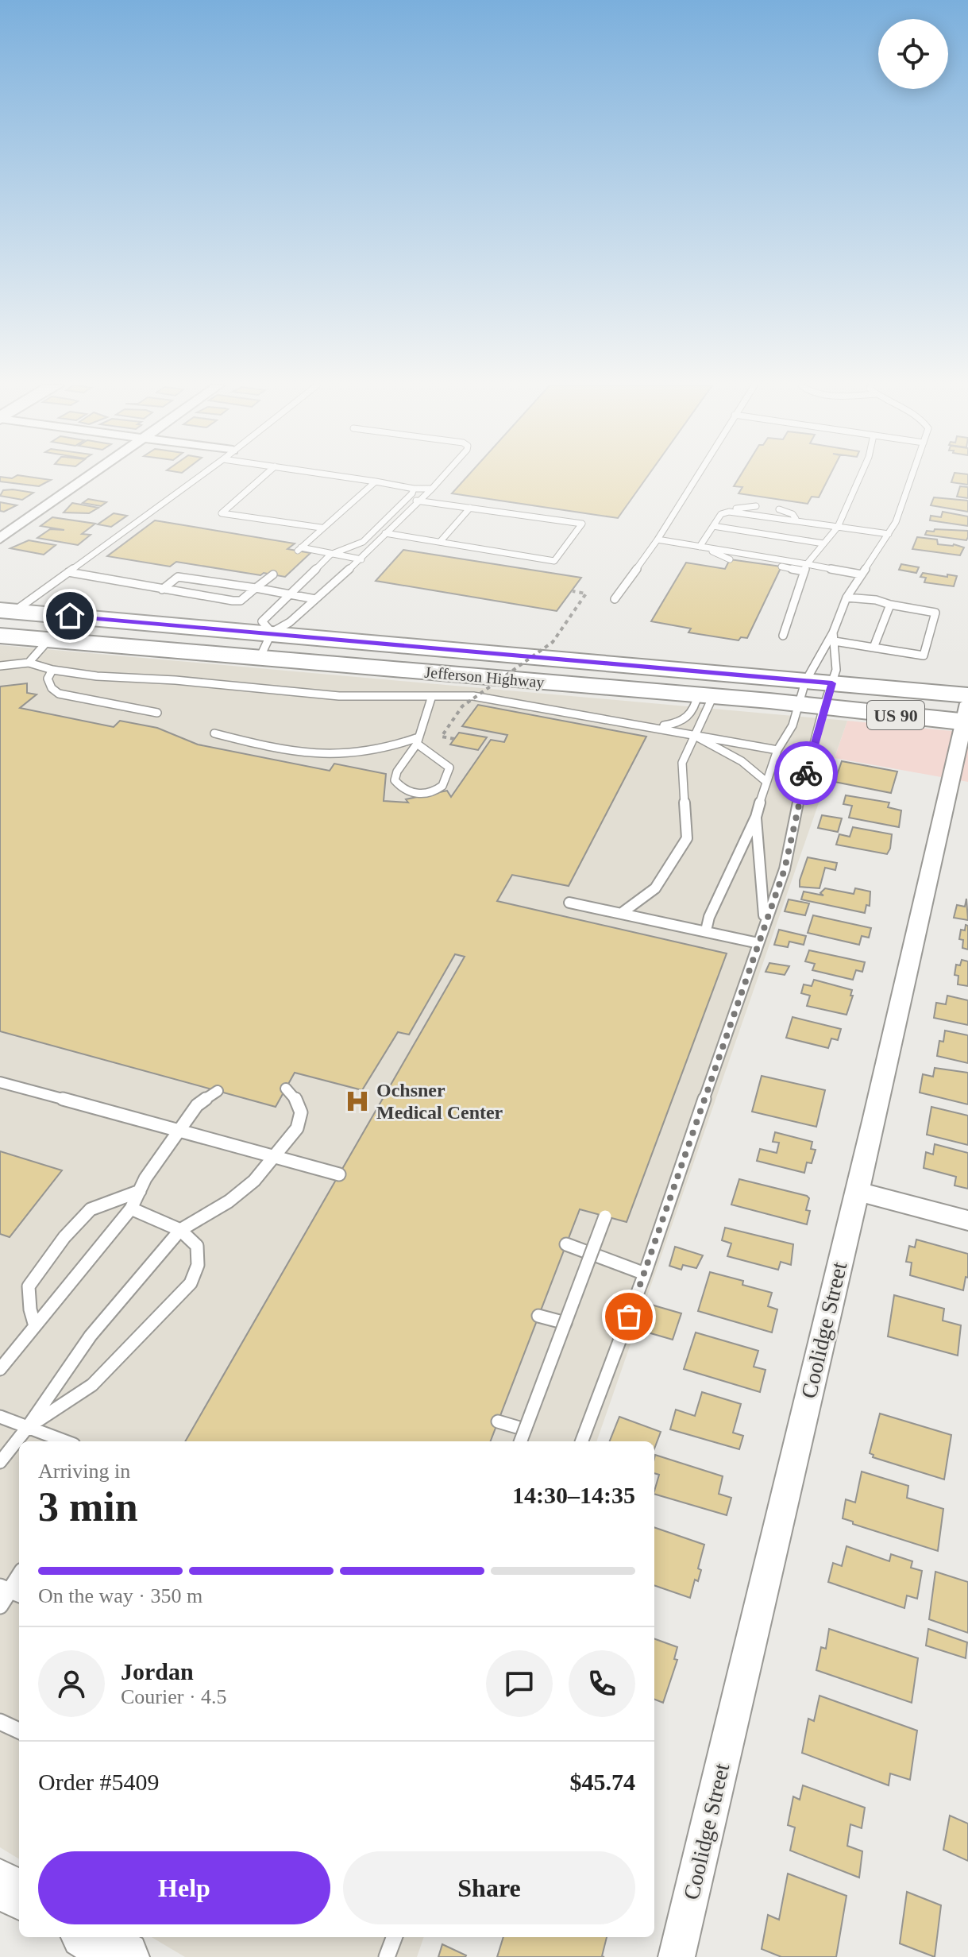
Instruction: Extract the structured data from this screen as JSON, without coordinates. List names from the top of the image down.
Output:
{
  "streets": {
    "main road": ["Jefferson Highway", "US 90"],
    "street": ["Coolidge Street"]
  },
  "crossings": [
    ["Jefferson Highway", "Coolidge Street"]
  ],
  "places": {
    "hospital": ["Ochsner Medical Center"]
  },
  "page": {
    "heading": ["3 min", "Arriving in", "14:30–14:35"],
    "panel": [
      "Jordan",
      "Courier · 4.5",
      "Order #5409",
      "$45.74"
    ],
    "bar": "On the way · 350 m",
    "buttons": ["Help", "Share"]
  }
}
